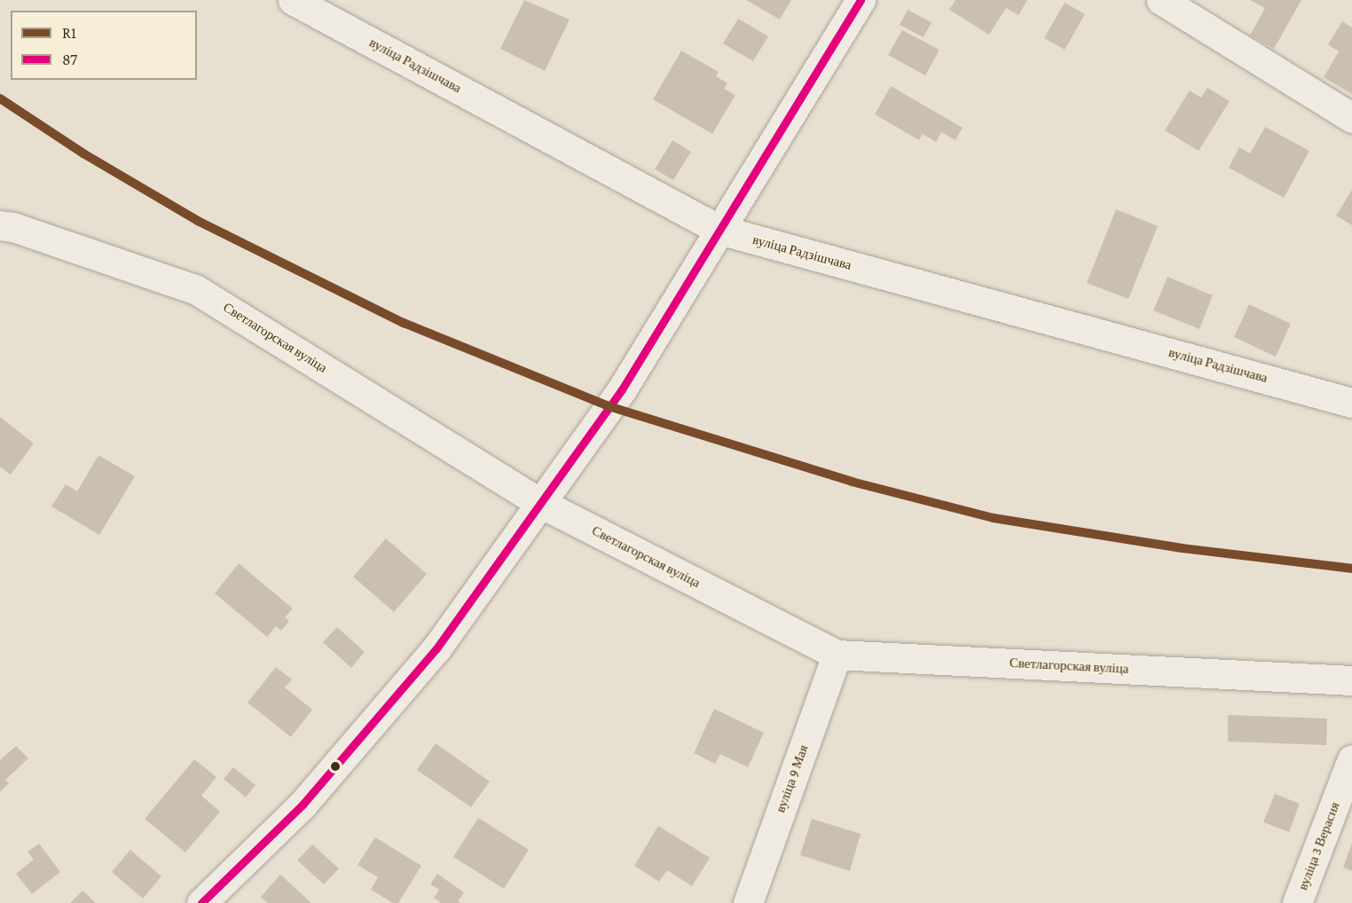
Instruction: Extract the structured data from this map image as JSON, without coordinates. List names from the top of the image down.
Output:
{
  "streets": {
    "street": [
      "вуліца Радзішчава",
      "Светлагорская вуліца",
      "вуліца 9 Мая",
      "вуліца 3 Верасня"
    ]
  },
  "crossings": [
    ["Светлагорская вуліца", "вуліца 9 Мая"]
  ],
  "lines": ["transit line 87", "transit line R1"],
  "legend": ["R1", "87"]
}
